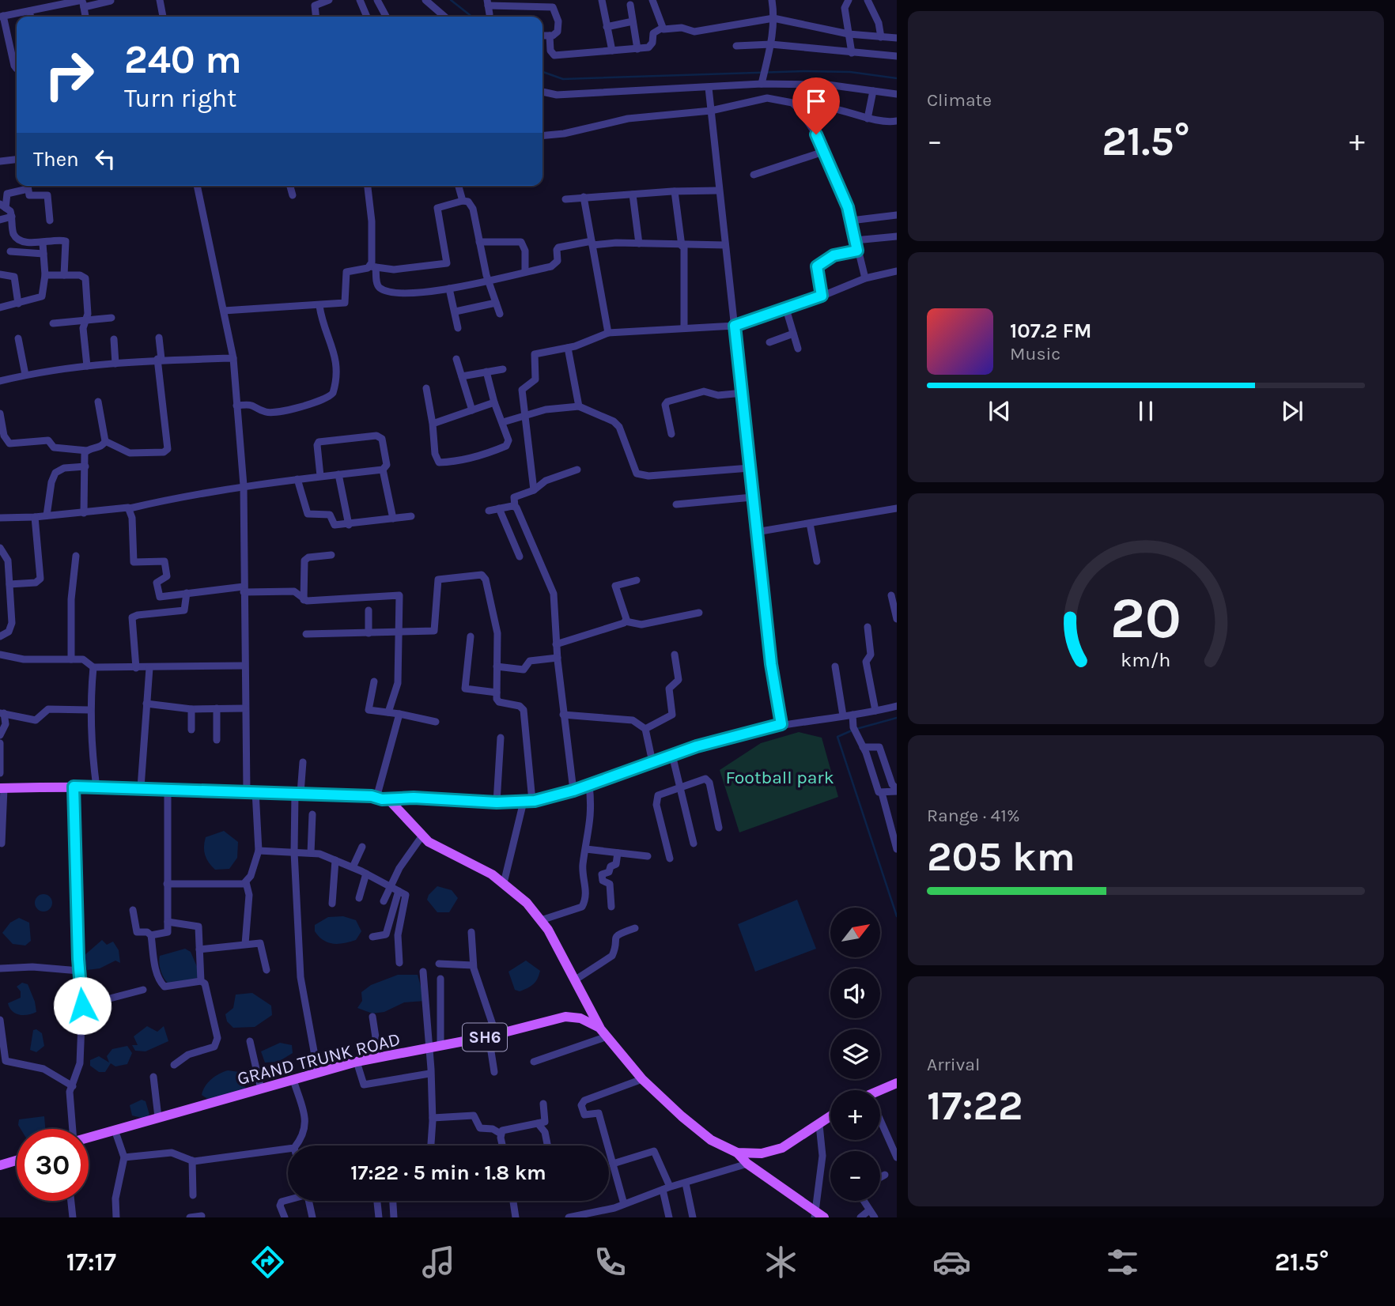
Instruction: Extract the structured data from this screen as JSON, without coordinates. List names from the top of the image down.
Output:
{
  "streets": {
    "main road": ["SH6", "GRAND TRUNK ROAD"]
  },
  "parks": ["Football park"],
  "north": "top right",
  "page": {
    "tile": [
      "Climate",
      ["Range · 41%", "205 km"],
      ["Arrival", "17:22"]
    ],
    "turn": ["240 m", "Turn right"],
    "heat": ["−", "21.5°", "+"],
    "then": "Then",
    "song": ["107.2 FM", "Music"],
    "map_buttons": ["+", "−"],
    "limit": "30",
    "trip": "17:22 · 5 min · 1.8 km",
    "tabs": ["17:17", "21.5°"],
    "gauge": ["20", "km/h"]
  }
}
